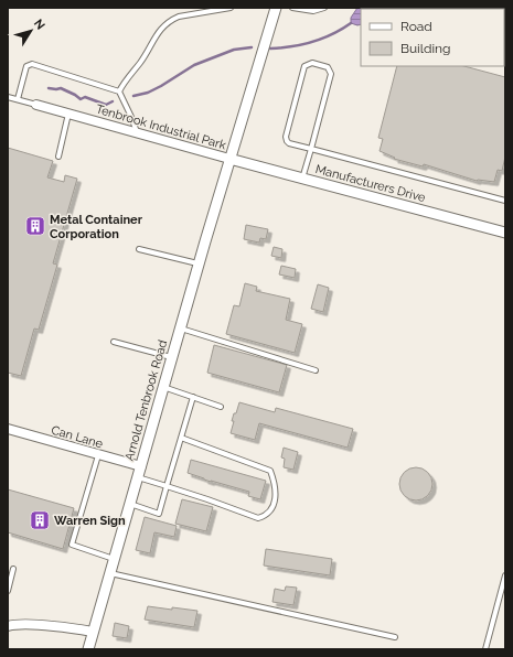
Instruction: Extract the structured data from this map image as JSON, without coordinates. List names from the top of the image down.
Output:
{
  "streets": {
    "street": [
      "Tenbrook Industrial Park",
      "Manufacturers Drive",
      "Arnold Tenbrook Road",
      "Can Lane"
    ]
  },
  "crossings": [
    ["Tenbrook Industrial Park", "Manufacturers Drive"],
    ["Tenbrook Industrial Park", "Arnold Tenbrook Road"],
    ["Manufacturers Drive", "Arnold Tenbrook Road"],
    ["Arnold Tenbrook Road", "Can Lane"]
  ],
  "places": {
    "building": ["Metal Container Corporation", "Warren Sign"]
  },
  "legend": ["Road", "Building"],
  "north": "top right"
}
